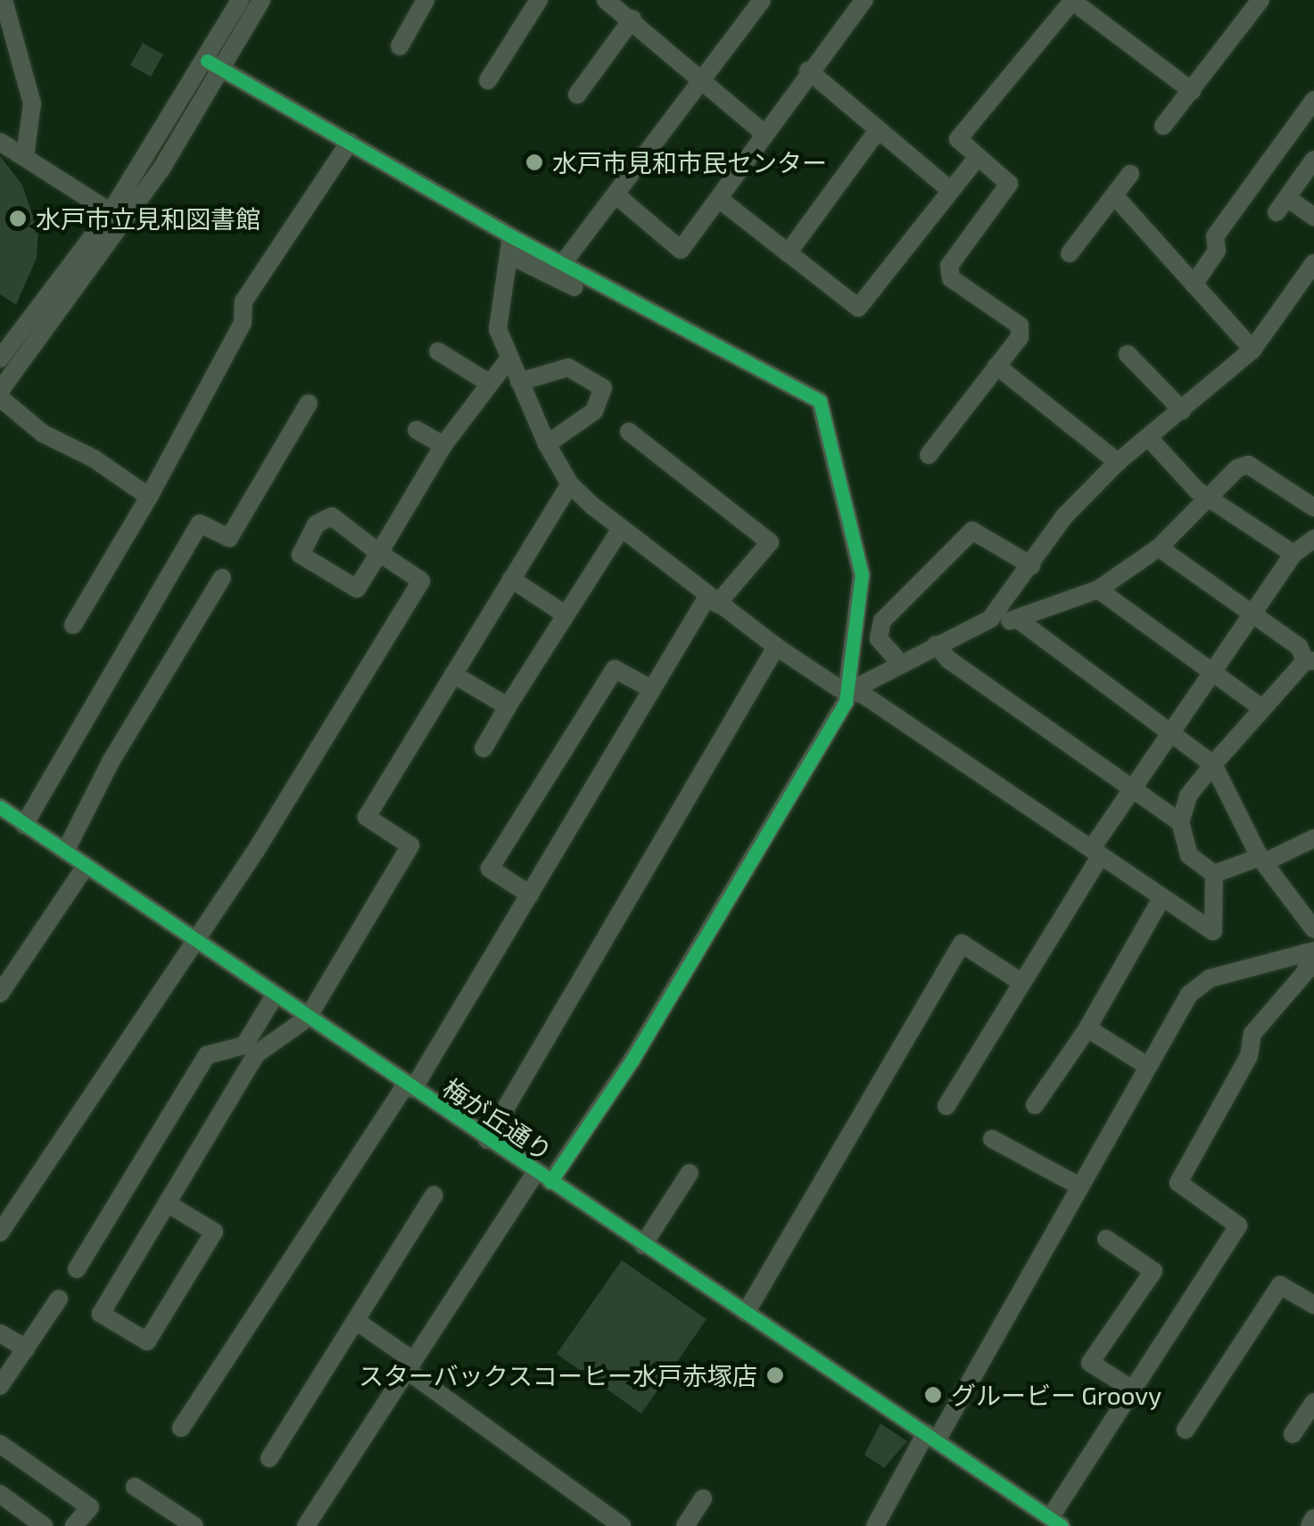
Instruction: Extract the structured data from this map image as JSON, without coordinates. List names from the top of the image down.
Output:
{
  "streets": {
    "street": ["梅が丘通り"]
  },
  "places": [
    "水戸市見和市民センター",
    "水戸市立見和図書館",
    "スターバックスコーヒー水戸赤塚店",
    "グルービー Groovy"
  ]
}
